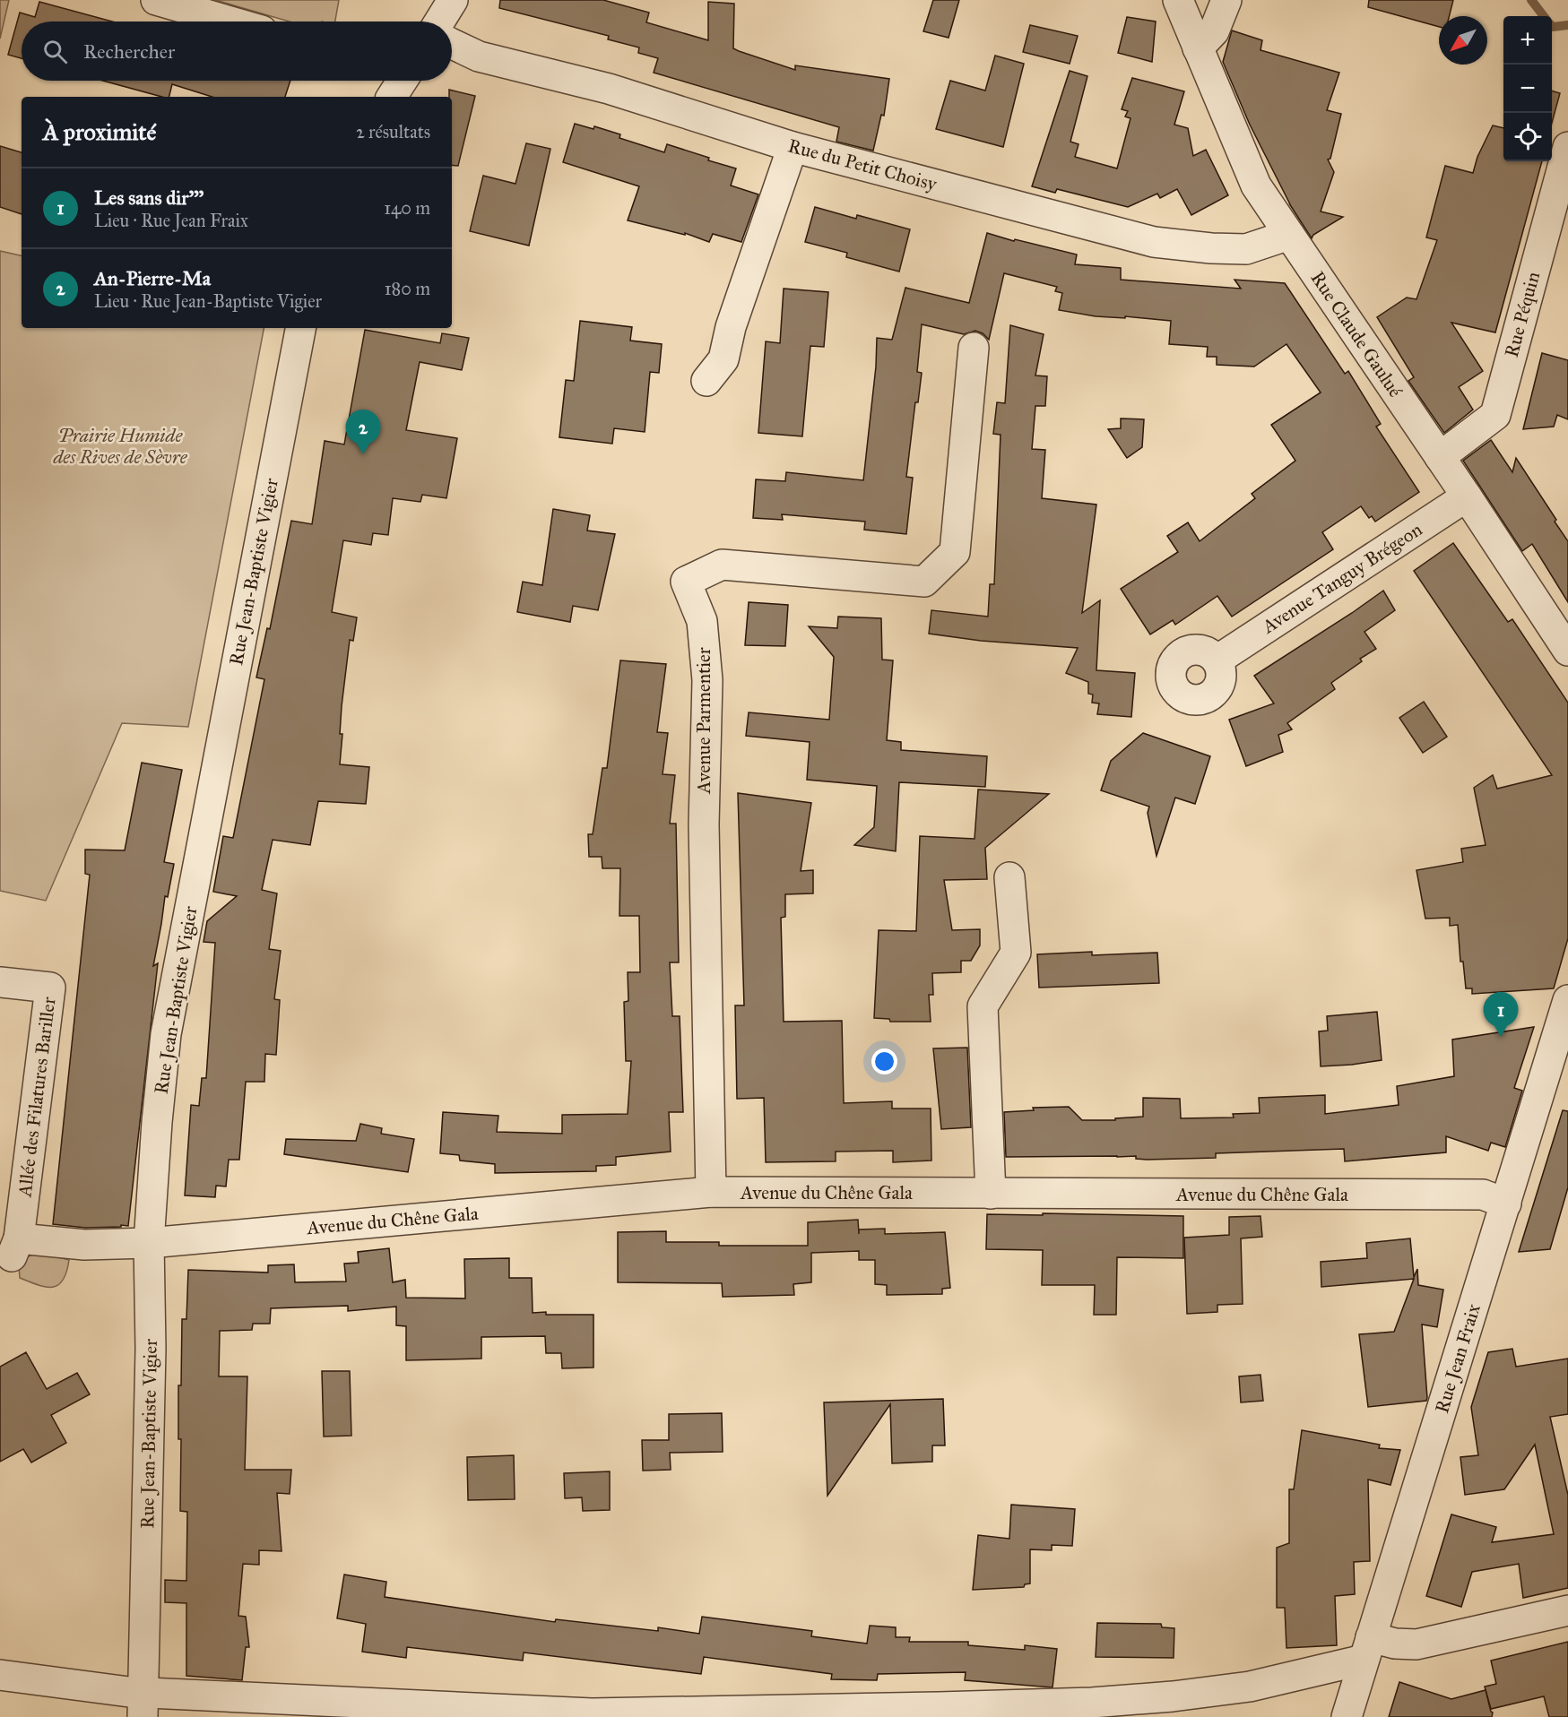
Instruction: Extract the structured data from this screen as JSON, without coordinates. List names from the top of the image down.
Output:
{
  "streets": {
    "street": [
      "Rue du Petit Choisy",
      "Rue Péquin",
      "Rue Claude Gaulué",
      "Rue Jean-Baptiste Vigier",
      "Avenue Tanguy Brégeon",
      "Avenue Parmentier",
      "Allée des Filatures Bariller",
      "Avenue du Chêne Gala",
      "Rue Jean Fraix"
    ]
  },
  "crossings": [
    ["Rue du Petit Choisy", "Rue Claude Gaulué"],
    ["Rue Péquin", "Rue Claude Gaulué"],
    ["Rue Claude Gaulué", "Avenue Tanguy Brégeon"],
    ["Rue Jean-Baptiste Vigier", "Allée des Filatures Bariller"],
    ["Rue Jean-Baptiste Vigier", "Avenue du Chêne Gala"],
    ["Avenue Parmentier", "Avenue du Chêne Gala"],
    ["Allée des Filatures Bariller", "Avenue du Chêne Gala"],
    ["Avenue du Chêne Gala", "Rue Jean Fraix"]
  ],
  "parks": ["Prairie Humide des Rives de Sèvre"],
  "north": "bottom left",
  "page": {
    "map_buttons": ["+", "−"],
    "search": "Rechercher",
    "heading": ["À proximité", "2 résultats"],
    "list": [
      {
        "mark": "1",
        "name": "Les sans dir'''",
        "note": "Lieu · Rue Jean Fraix",
        "value": "140 m"
      },
      {
        "mark": "2",
        "name": "An-Pierre-Ma",
        "note": "Lieu · Rue Jean-Baptiste Vigier",
        "value": "180 m"
      }
    ],
    "pins": ["2", "1"]
  }
}
